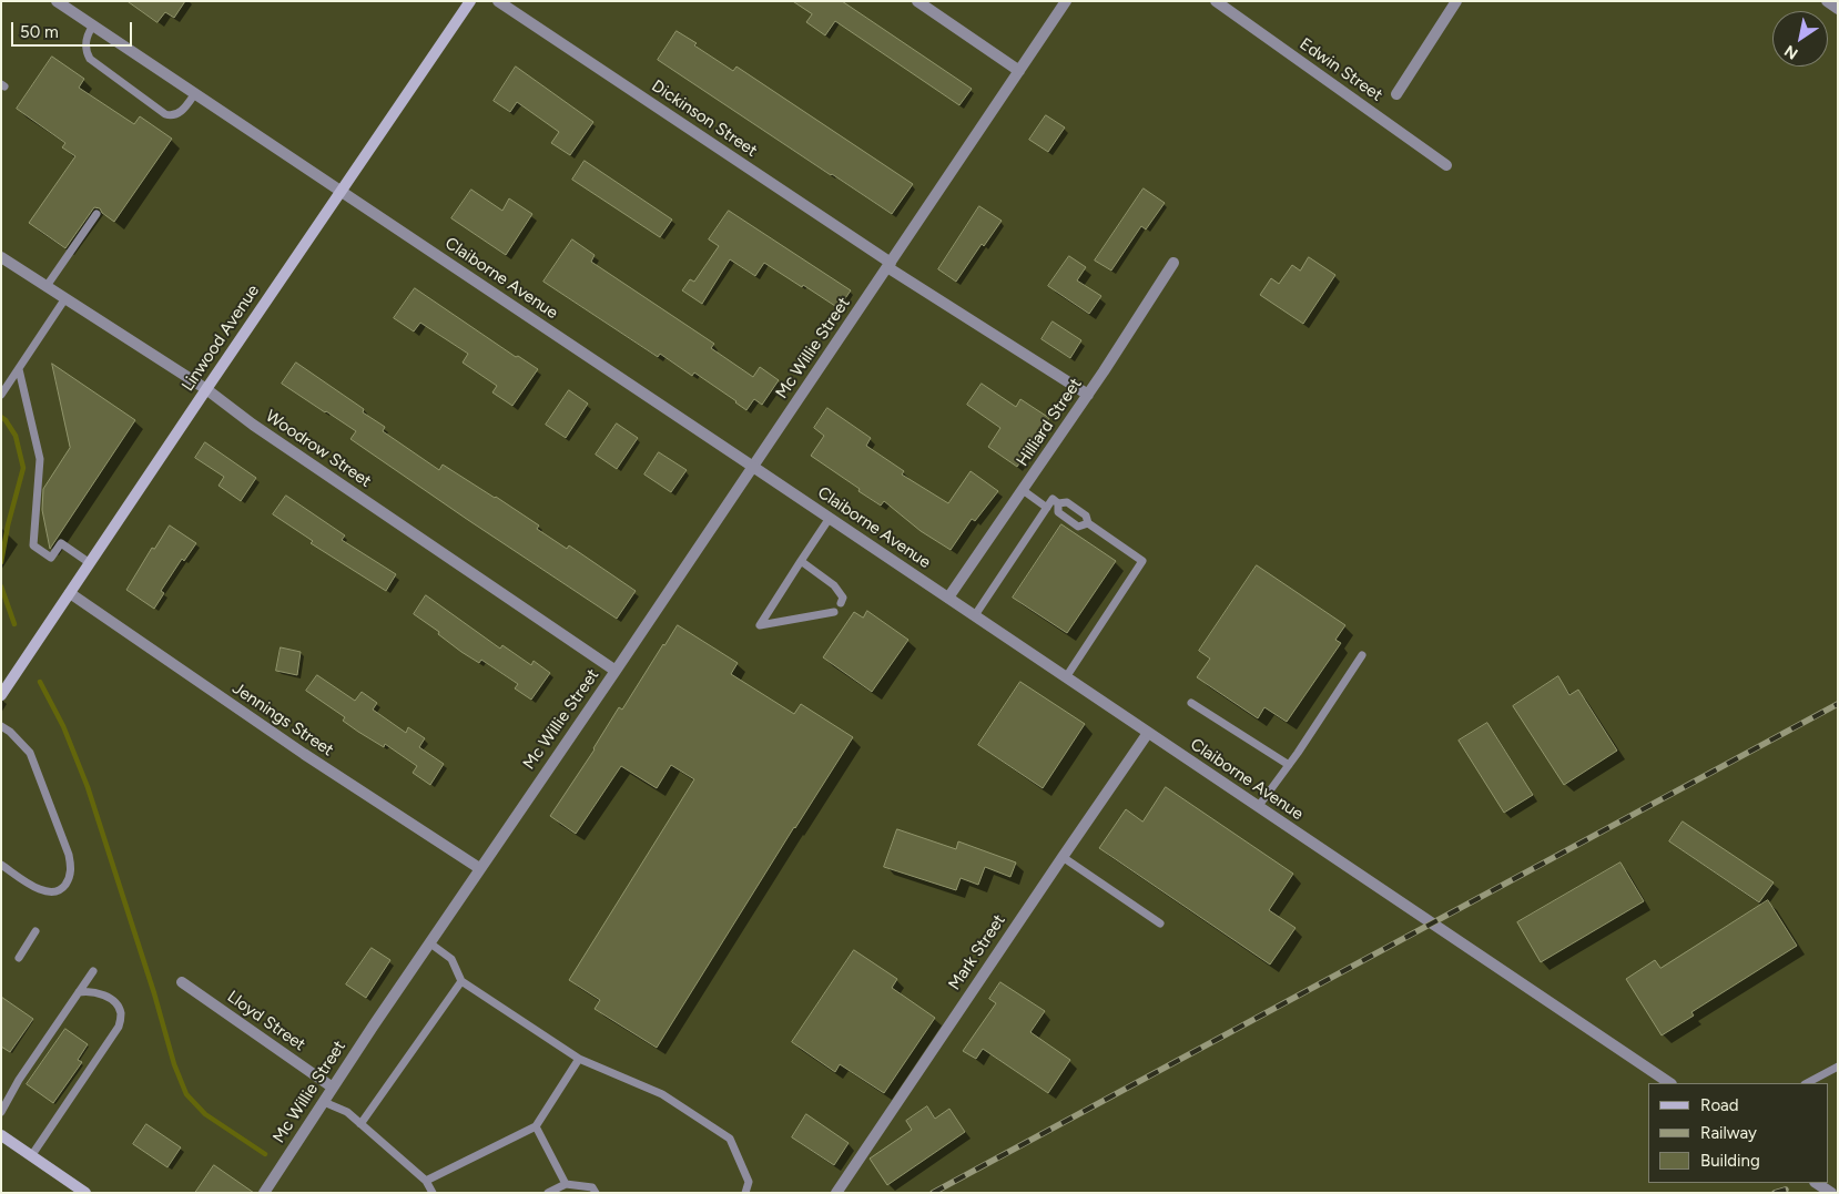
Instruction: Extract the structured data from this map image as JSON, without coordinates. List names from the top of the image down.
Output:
{
  "streets": {
    "main road": ["Linwood Avenue"],
    "street": [
      "Edwin Street",
      "Dickinson Street",
      "Claiborne Avenue",
      "Mc Willie Street",
      "Hilliard Street",
      "Woodrow Street",
      "Jennings Street",
      "Mark Street",
      "Lloyd Street"
    ]
  },
  "crossings": [
    ["Dickinson Street", "Mc Willie Street"],
    ["Dickinson Street", "Hilliard Street"],
    ["Claiborne Avenue", "Linwood Avenue"],
    ["Claiborne Avenue", "Mc Willie Street"],
    ["Claiborne Avenue", "Hilliard Street"],
    ["Claiborne Avenue", "Mark Street"],
    ["Linwood Avenue", "Woodrow Street"],
    ["Linwood Avenue", "Jennings Street"],
    ["Mc Willie Street", "Woodrow Street"],
    ["Mc Willie Street", "Jennings Street"],
    ["Mc Willie Street", "Lloyd Street"]
  ],
  "legend": ["Road", "Railway", "Building"],
  "scale_bar": "50 m",
  "north": "bottom left"
}
